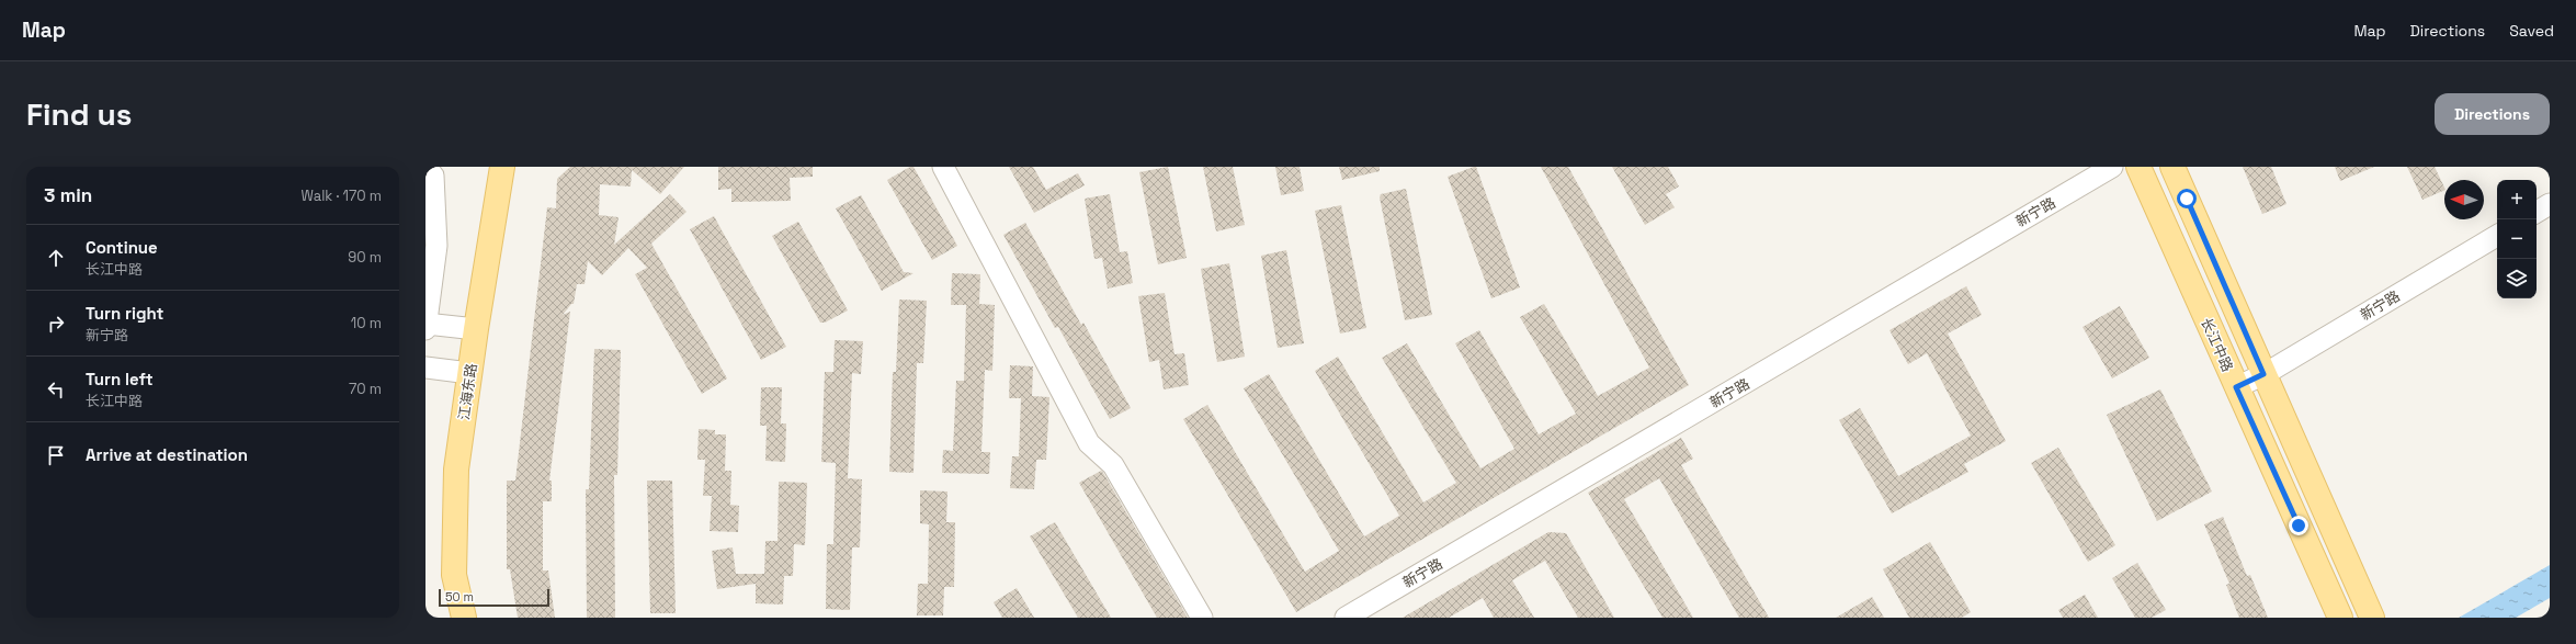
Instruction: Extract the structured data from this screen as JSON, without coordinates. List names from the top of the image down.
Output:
{
  "streets": {
    "main road": ["长江中路", "江海东路"],
    "street": ["新宁路"]
  },
  "crossings": [
    ["新宁路", "长江中路"]
  ],
  "scale_bar": "50 m",
  "north": "left",
  "page": {
    "header": "Map",
    "nav": ["Map", "Directions", "Saved"],
    "buttons": "Directions",
    "title": "Find us",
    "heading": ["3 min", "Walk · 170 m"],
    "map_buttons": ["+", "−"],
    "list": [
      ["Continue", "长江中路", "90 m"],
      ["Turn right", "新宁路", "10 m"],
      ["Turn left", "长江中路", "70 m"],
      "Arrive at destination"
    ],
    "scale": "50 m"
  }
}
